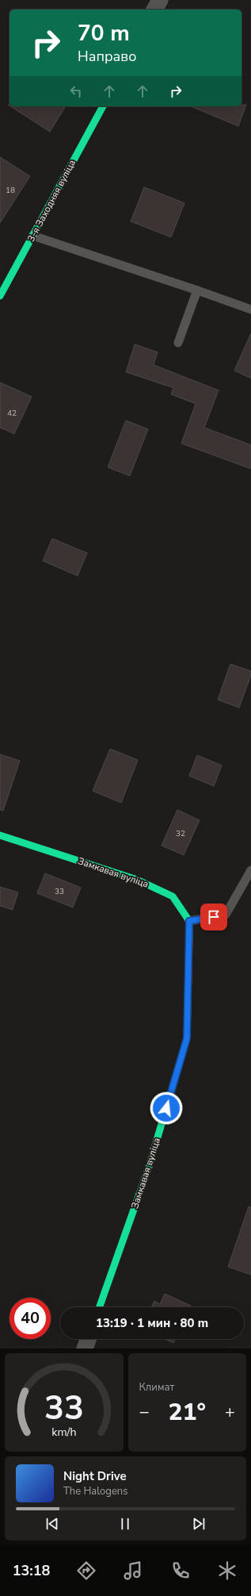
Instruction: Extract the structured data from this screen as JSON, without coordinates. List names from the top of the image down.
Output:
{
  "streets": {
    "street": ["3-я Заходняя вуліца", "Замкавая вуліца"]
  },
  "house_numbers": [
    "18",
    "42",
    "32",
    "33"
  ],
  "page": {
    "turn": ["70 m", "Направо"],
    "limit": "40",
    "trip": "13:19 · 1 мин · 80 m",
    "tile": "Климат",
    "heat": ["−", "21°", "+"],
    "song": ["Night Drive", "The Halogens"],
    "tabs": "13:18",
    "gauge": ["33", "km/h"]
  }
}
